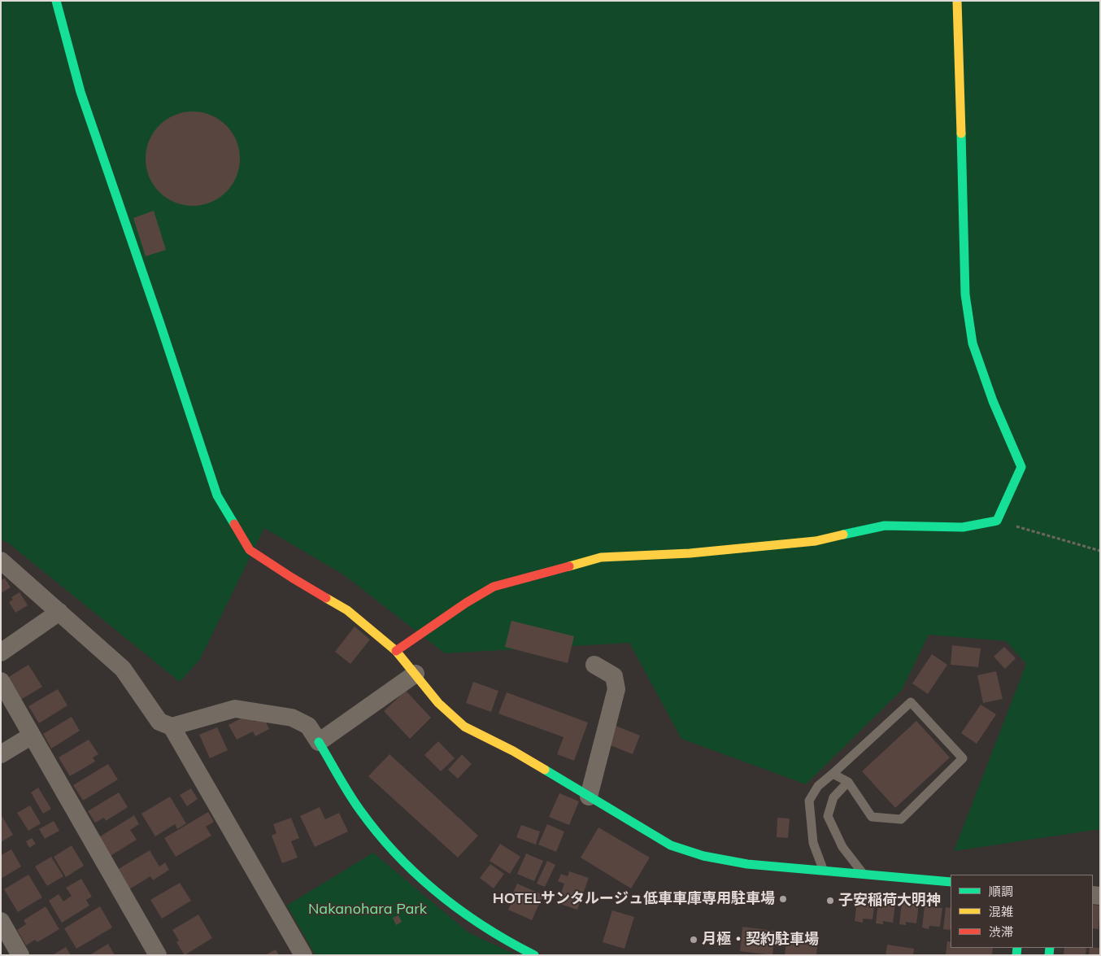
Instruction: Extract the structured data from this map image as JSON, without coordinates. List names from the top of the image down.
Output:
{
  "parks": ["Nakanohara Park"],
  "places": ["HOTELサンタルージュ低車車庫専用駐車場", "子安稲荷大明神", "月極・契約駐車場"],
  "legend": ["順調", "混雑", "渋滞"]
}
